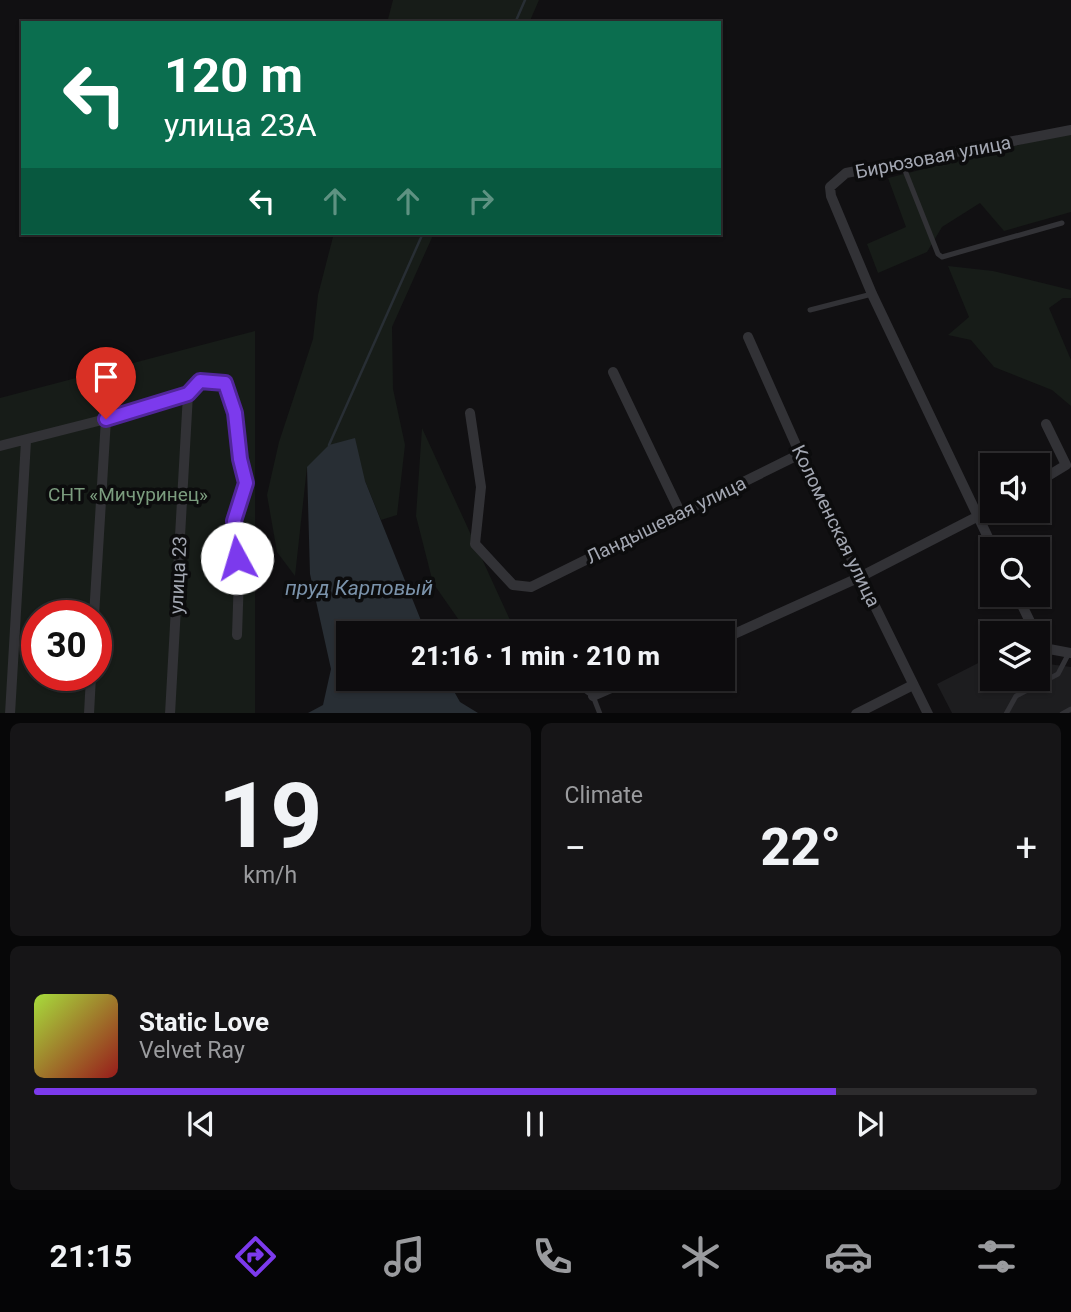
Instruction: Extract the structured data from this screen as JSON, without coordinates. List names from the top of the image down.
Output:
{
  "streets": {
    "street": [
      "Бирюзовая улица",
      "Ландышевая улица",
      "Коломенская улица",
      "улица 23"
    ]
  },
  "crossings": [
    ["Ландышевая улица", "Коломенская улица"]
  ],
  "water": ["пруд Карповый"],
  "parks": ["СНТ «Мичуринец»"],
  "page": {
    "turn": ["120 m", "улица 23А"],
    "limit": "30",
    "trip": "21:16 · 1 min · 210 m",
    "tile": [
      ["19", "km/h"],
      "Climate"
    ],
    "heat": ["−", "22°", "+"],
    "song": ["Static Love", "Velvet Ray"],
    "tabs": "21:15"
  }
}
